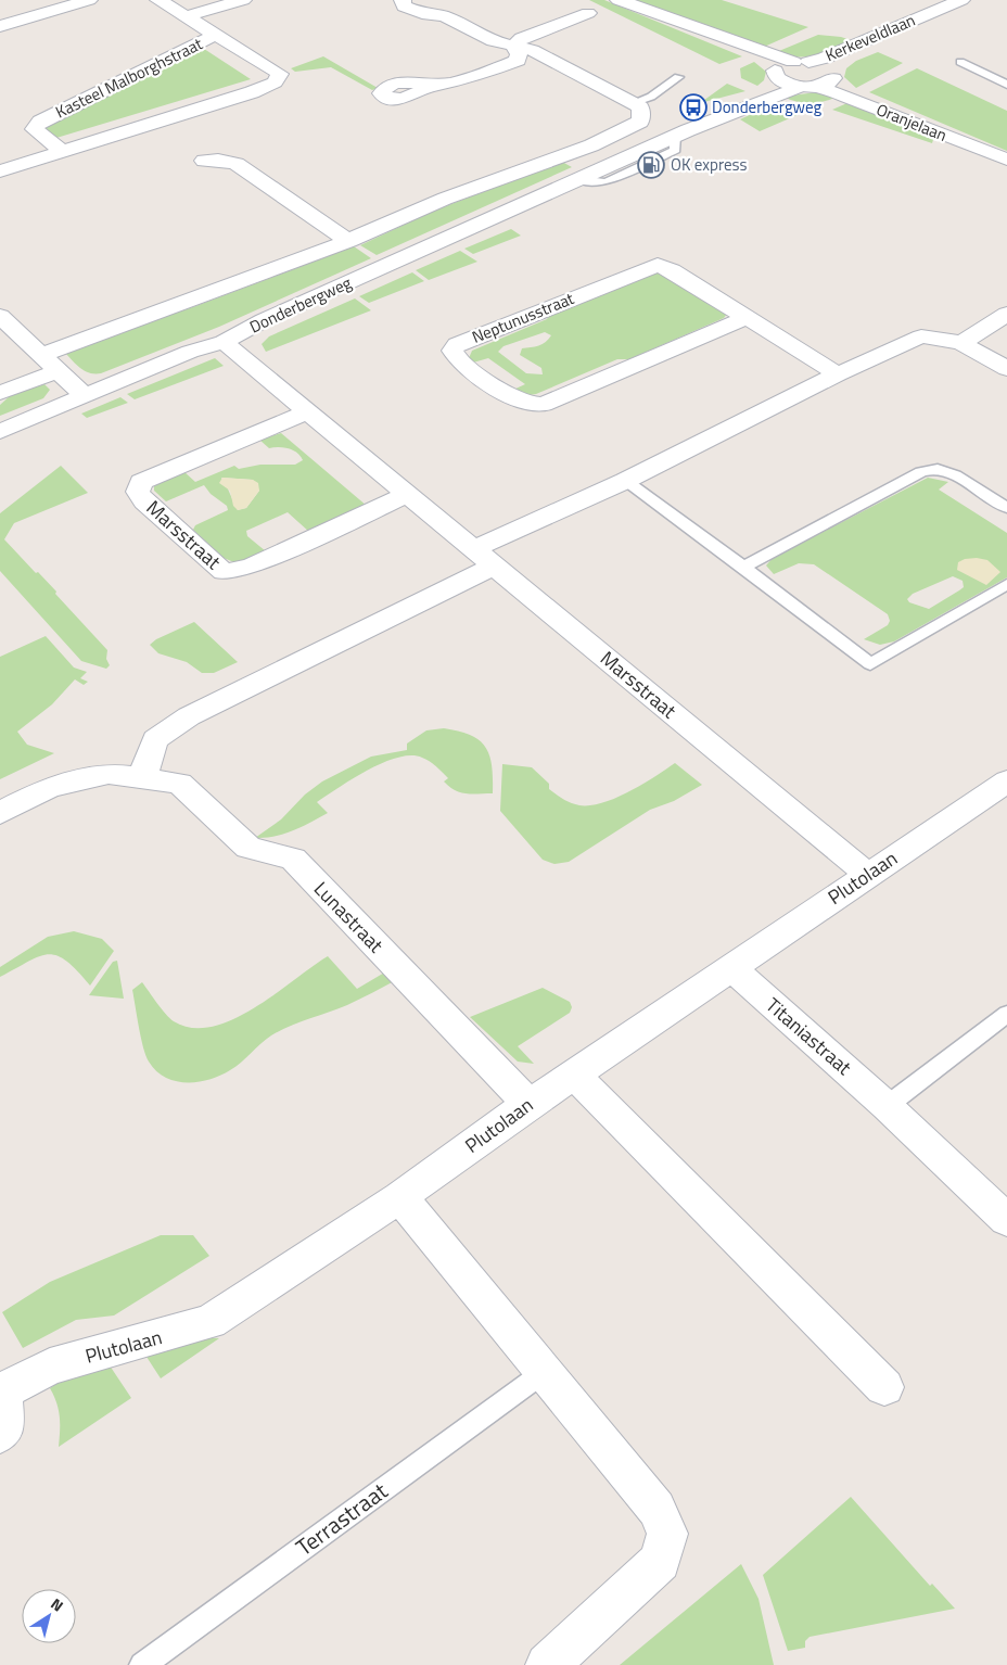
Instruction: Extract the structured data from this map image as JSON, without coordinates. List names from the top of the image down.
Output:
{
  "streets": {
    "street": [
      "Kerkeveldlaan",
      "Kasteel Malborghstraat",
      "Oranjelaan",
      "Donderbergweg",
      "Neptunusstraat",
      "Marsstraat",
      "Plutolaan",
      "Lunastraat",
      "Titaniastraat"
    ],
    "lane": ["Terrastraat"]
  },
  "crossings": [
    ["Kerkeveldlaan", "Oranjelaan"],
    ["Kerkeveldlaan", "Donderbergweg"],
    ["Oranjelaan", "Donderbergweg"],
    ["Donderbergweg", "Marsstraat"],
    ["Marsstraat", "Plutolaan"],
    ["Plutolaan", "Lunastraat"],
    ["Plutolaan", "Titaniastraat"]
  ],
  "places": {
    "bus stop": ["Donderbergweg"],
    "fuel station": ["OK express"]
  },
  "north": "top right"
}
